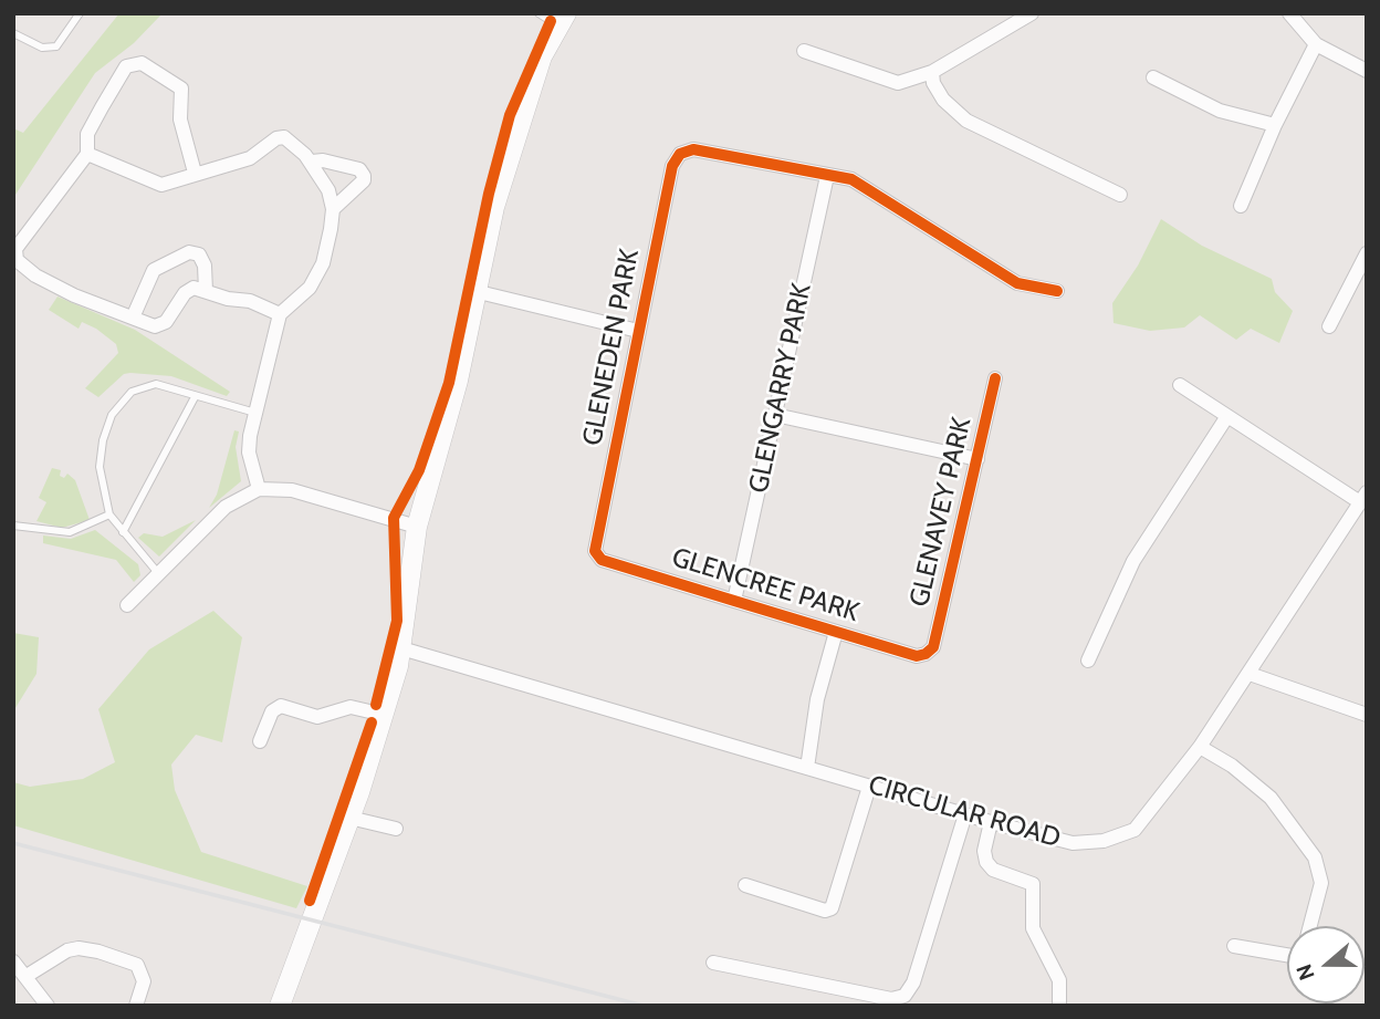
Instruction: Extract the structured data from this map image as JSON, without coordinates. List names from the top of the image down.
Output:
{
  "streets": {
    "street": [
      "GLENEDEN PARK",
      "GLENGARRY PARK",
      "GLENAVEY PARK",
      "GLENCREE PARK",
      "CIRCULAR ROAD"
    ]
  },
  "crossings": [
    ["GLENEDEN PARK", "GLENGARRY PARK"],
    ["GLENEDEN PARK", "GLENCREE PARK"],
    ["GLENGARRY PARK", "GLENCREE PARK"],
    ["GLENAVEY PARK", "GLENCREE PARK"],
    ["GLENCREE PARK", "CIRCULAR ROAD"]
  ],
  "north": "left"
}
